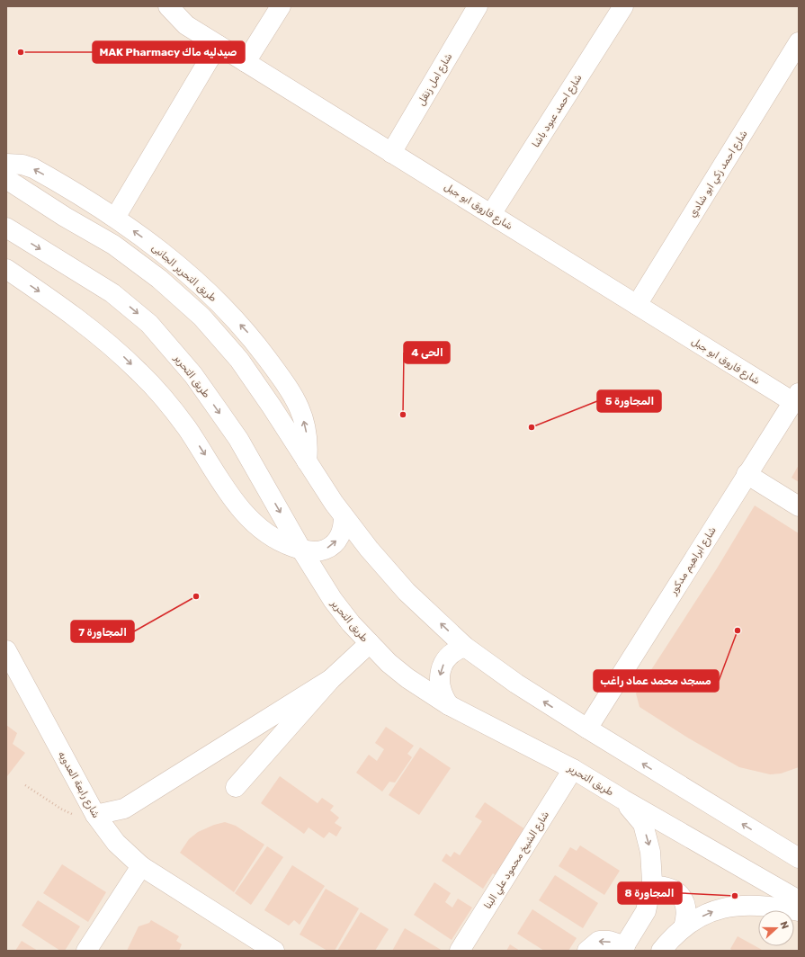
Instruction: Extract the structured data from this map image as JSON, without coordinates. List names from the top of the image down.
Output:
{
  "streets": {
    "street": [
      "شارع امل زنقل",
      "شارع احمد عبود باشا",
      "شارع احمد زكي ابو شادي",
      "شارع فاروق ابو جبل",
      "طريق التحرير الجانبى",
      "طريق التحرير",
      "شارع ابراهيم مدكور",
      "شارع رابعة العدويه",
      "شارع الشيخ محمود علي البنا"
    ]
  },
  "crossings": [
    ["شارع امل زنقل", "شارع فاروق ابو جبل"],
    ["شارع احمد عبود باشا", "شارع فاروق ابو جبل"],
    ["شارع احمد زكي ابو شادي", "شارع فاروق ابو جبل"],
    ["شارع فاروق ابو جبل", "شارع ابراهيم مدكور"],
    ["طريق التحرير", "شارع الشيخ محمود علي البنا"]
  ],
  "places": [
    "MAK Pharmacy صيدليه ماك",
    "الحى 4",
    "المجاورة 5",
    "المجاورة 7",
    "مسجد محمد عماد راغب",
    "المجاورة 8"
  ],
  "north": "right"
}
